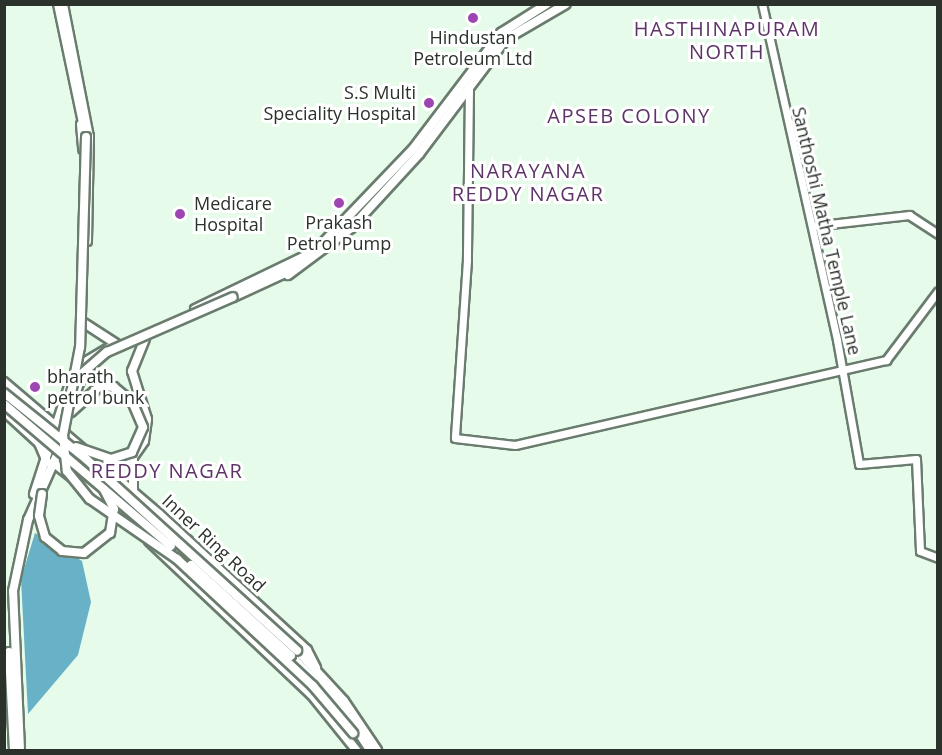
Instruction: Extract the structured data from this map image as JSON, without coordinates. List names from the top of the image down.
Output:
{
  "streets": {
    "highway": ["Inner Ring Road"],
    "street": ["Santhoshi Matha Temple Lane"]
  },
  "districts": [
    "HASTHINAPURAM NORTH",
    "APSEB COLONY",
    "NARAYANA REDDY NAGAR",
    "REDDY NAGAR"
  ],
  "places": [
    "Hindustan Petroleum Ltd",
    "S.S Multi Speciality Hospital",
    "Prakash Petrol Pump",
    "Medicare Hospital",
    "bharath petrol bunk"
  ]
}
